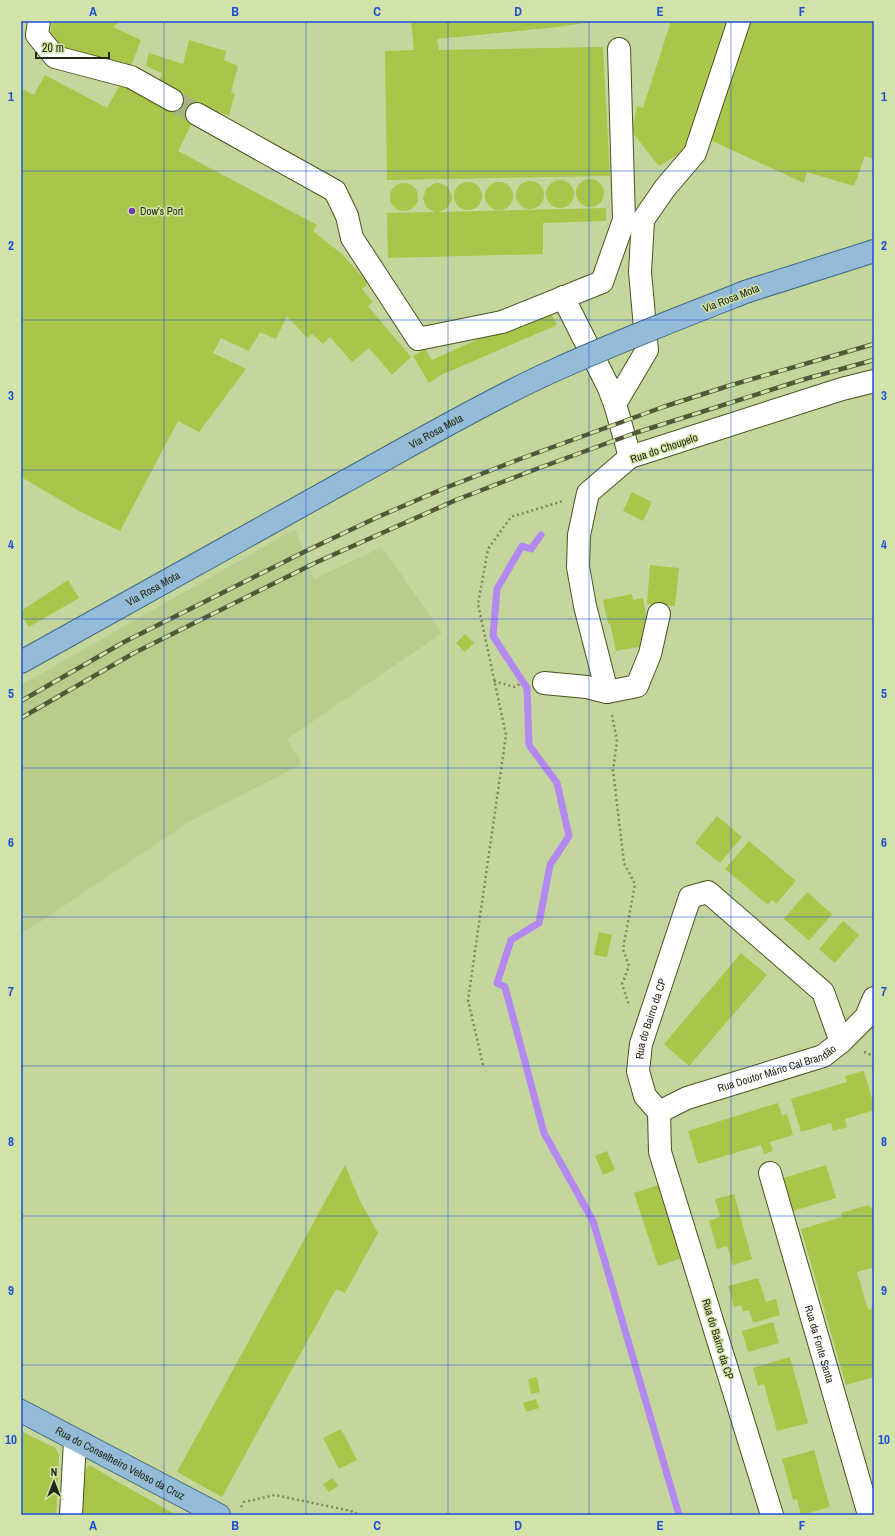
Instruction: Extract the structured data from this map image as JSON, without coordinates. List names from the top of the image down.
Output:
{
  "streets": {
    "main road": ["Via Rosa Mota", "Rua do Conselheiro Veloso da Cruz"],
    "street": [
      "Rua do Choupelo",
      "Rua do Bairro da CP",
      "Rua Doutor Mário Cal Brandão",
      "Rua da Fonte Santa"
    ]
  },
  "crossings": [
    ["Rua do Bairro da CP", "Rua Doutor Mário Cal Brandão"]
  ],
  "places": ["Dow's Port"],
  "scale_bar": "20 m",
  "north": "top",
  "grid": {
    "columns": [
      "A",
      "B",
      "C",
      "D",
      "E",
      "F"
    ],
    "rows": [
      "1",
      "2",
      "3",
      "4",
      "5",
      "6",
      "7",
      "8",
      "9",
      "10"
    ]
  }
}
